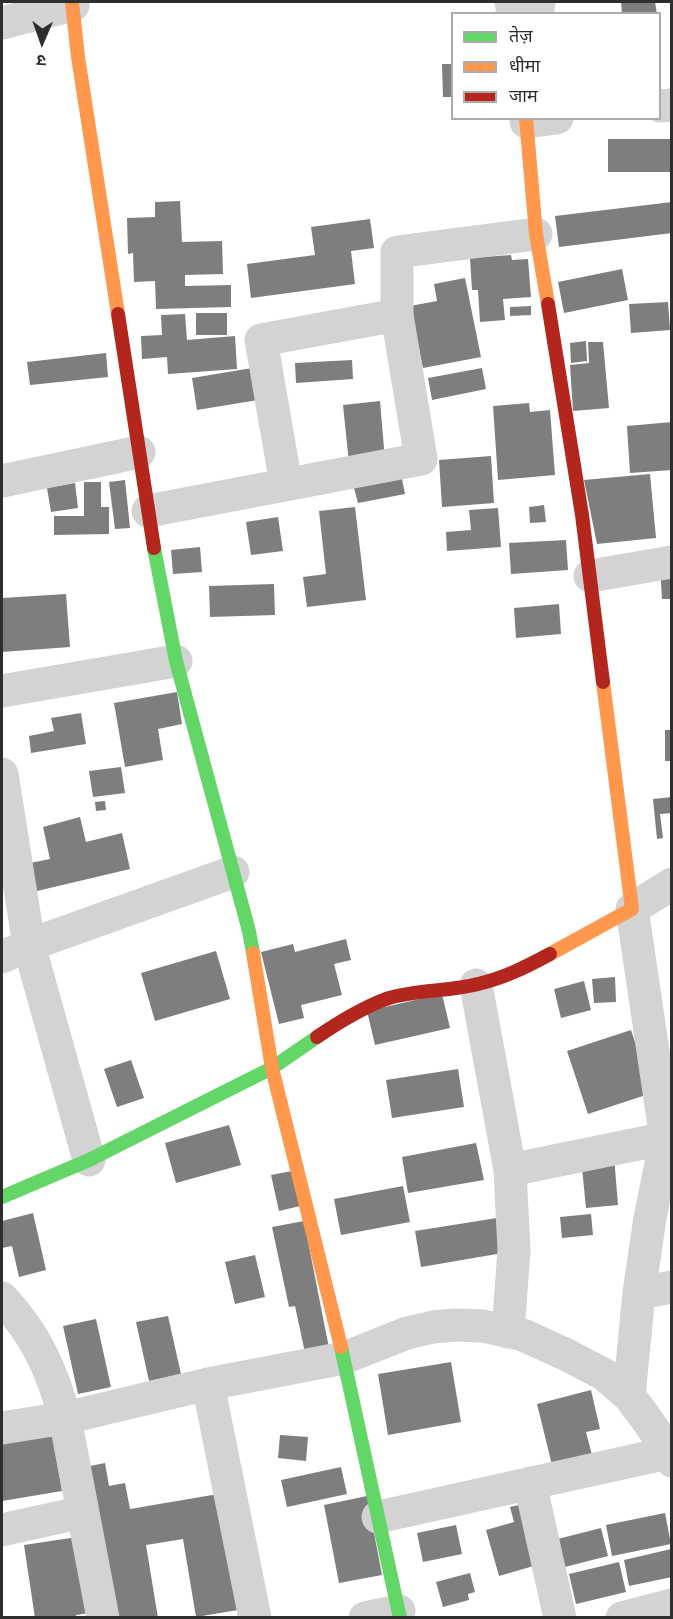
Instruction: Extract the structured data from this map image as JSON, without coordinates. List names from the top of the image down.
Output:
{
  "legend": ["तेज़", "धीमा", "जाम"],
  "north": "bottom"
}
